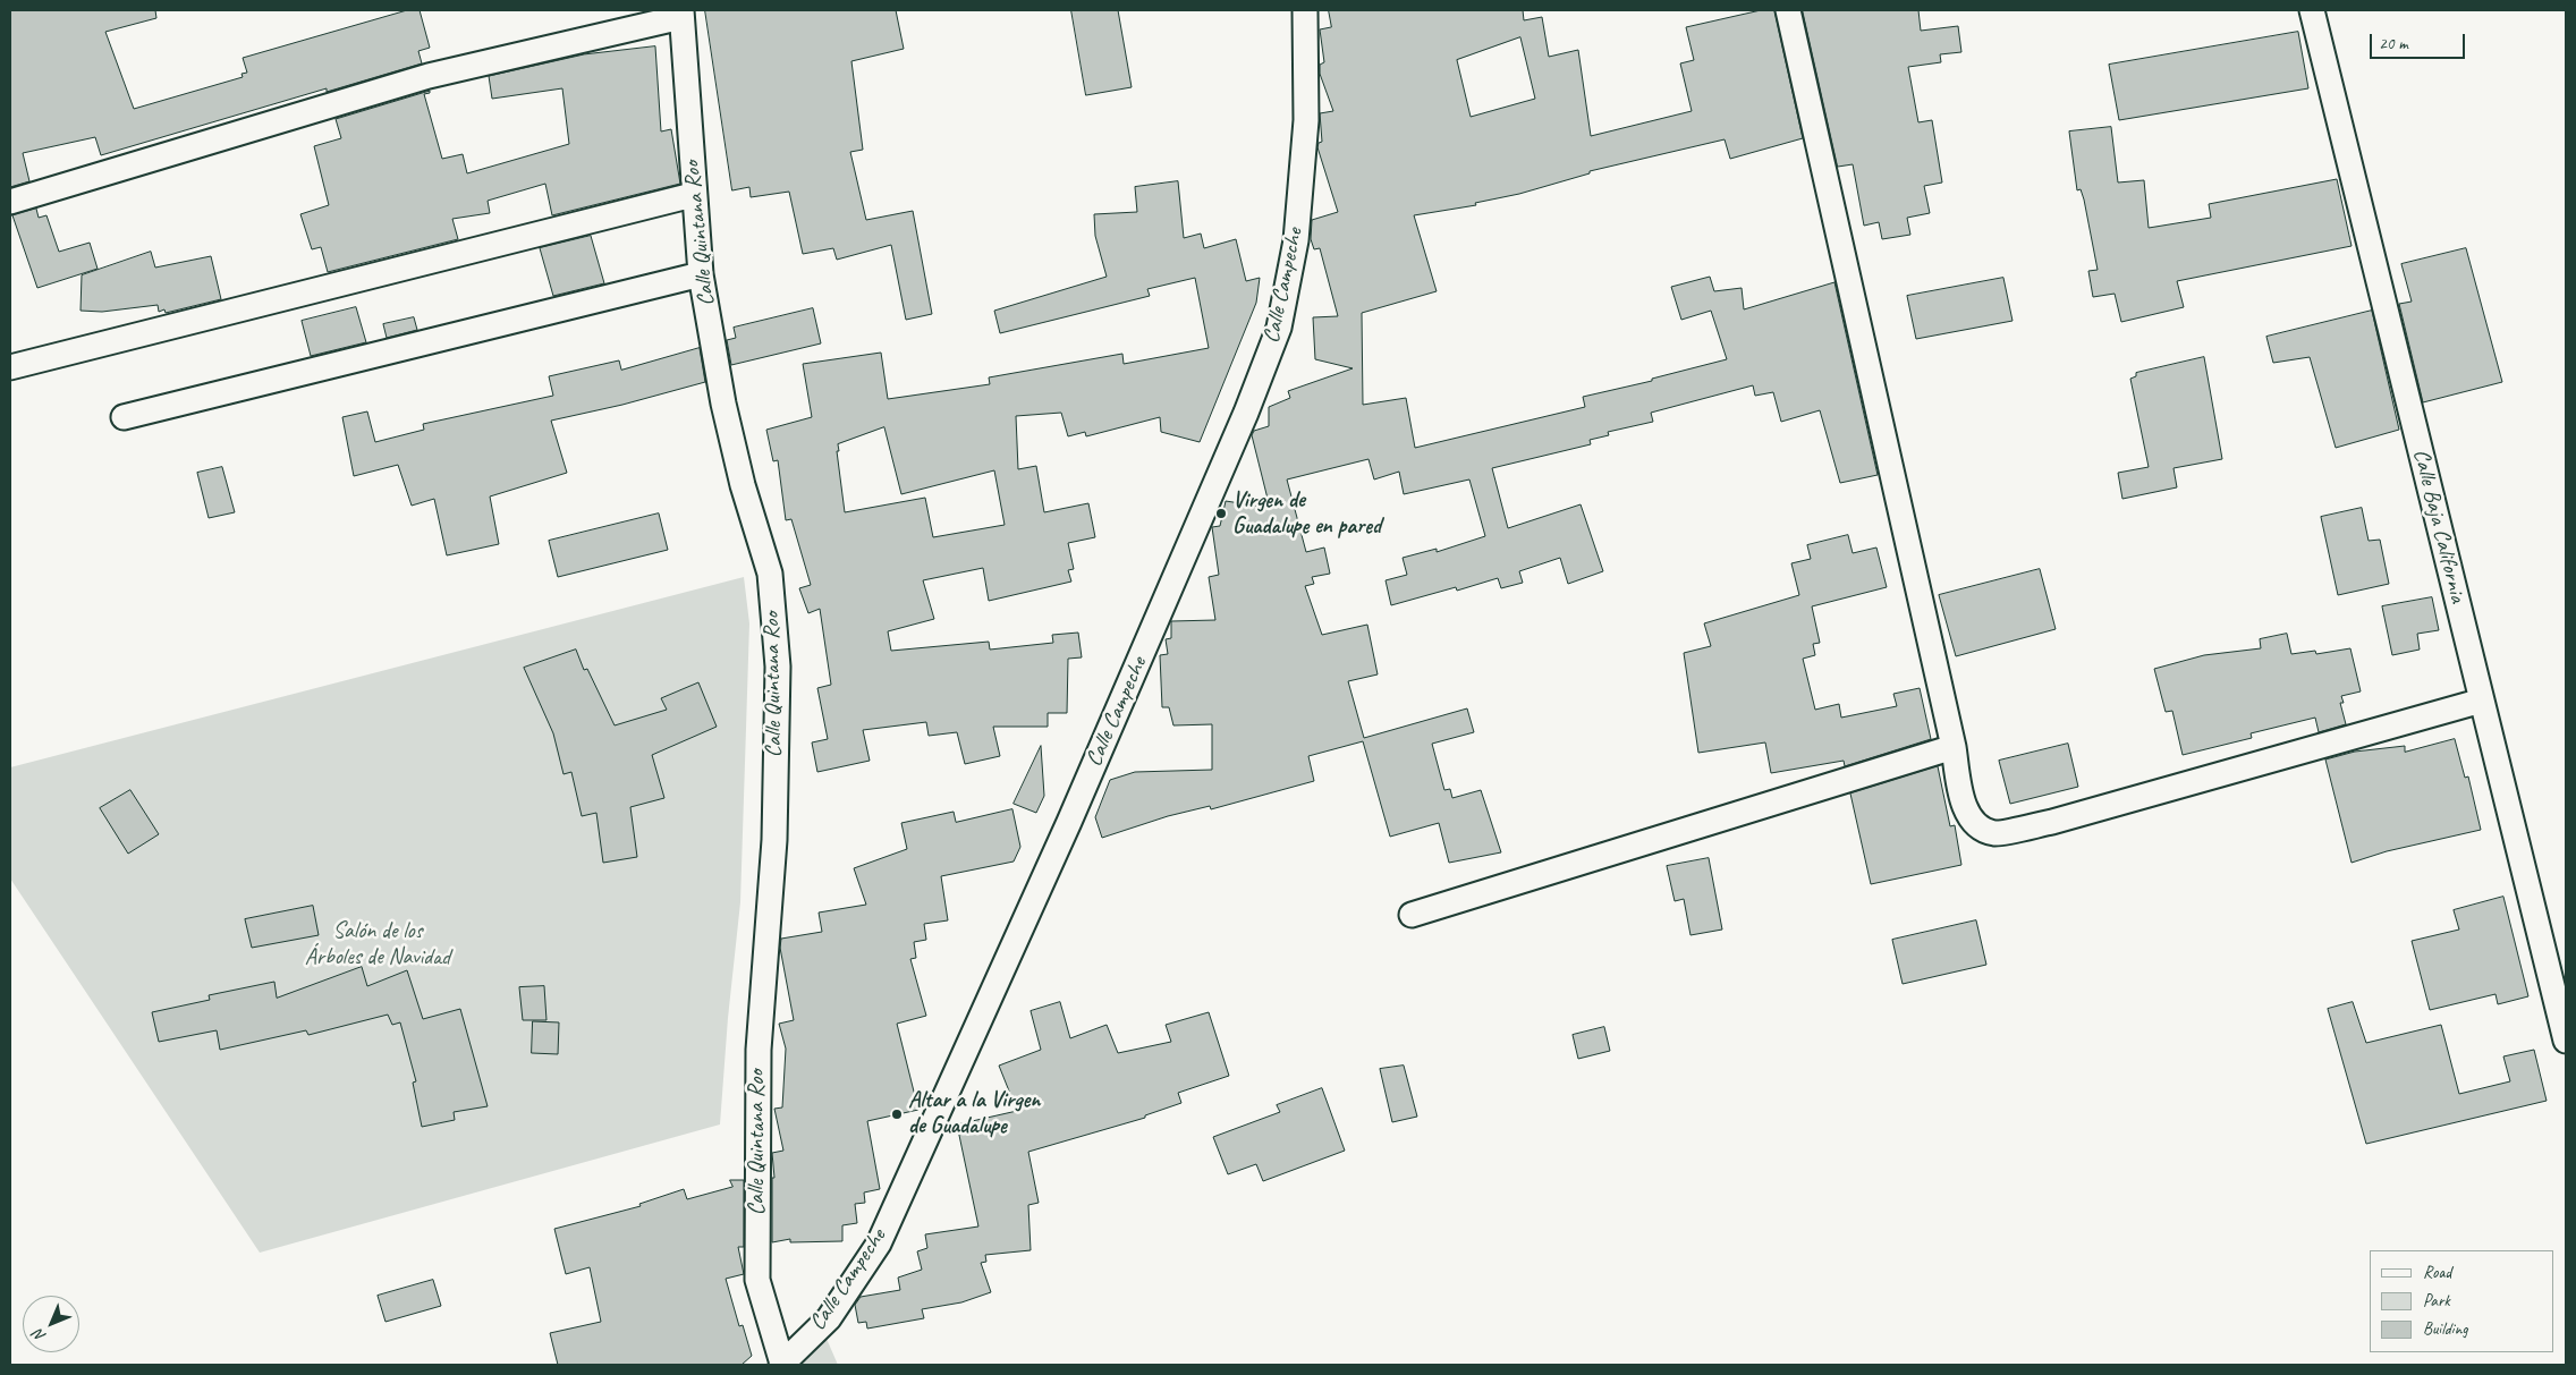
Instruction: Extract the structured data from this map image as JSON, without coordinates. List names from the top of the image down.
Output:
{
  "streets": {
    "street": ["Calle Quintana Roo", "Calle Campeche", "Calle Baja California"]
  },
  "crossings": [
    ["Calle Quintana Roo", "Calle Campeche"]
  ],
  "parks": ["Salón de los Árboles de Navidad"],
  "places": ["Virgen de Guadalupe en pared", "Altar a la Virgen de Guadalupe"],
  "legend": ["Road", "Park", "Building"],
  "scale_bar": "20 m",
  "north": "bottom left"
}
